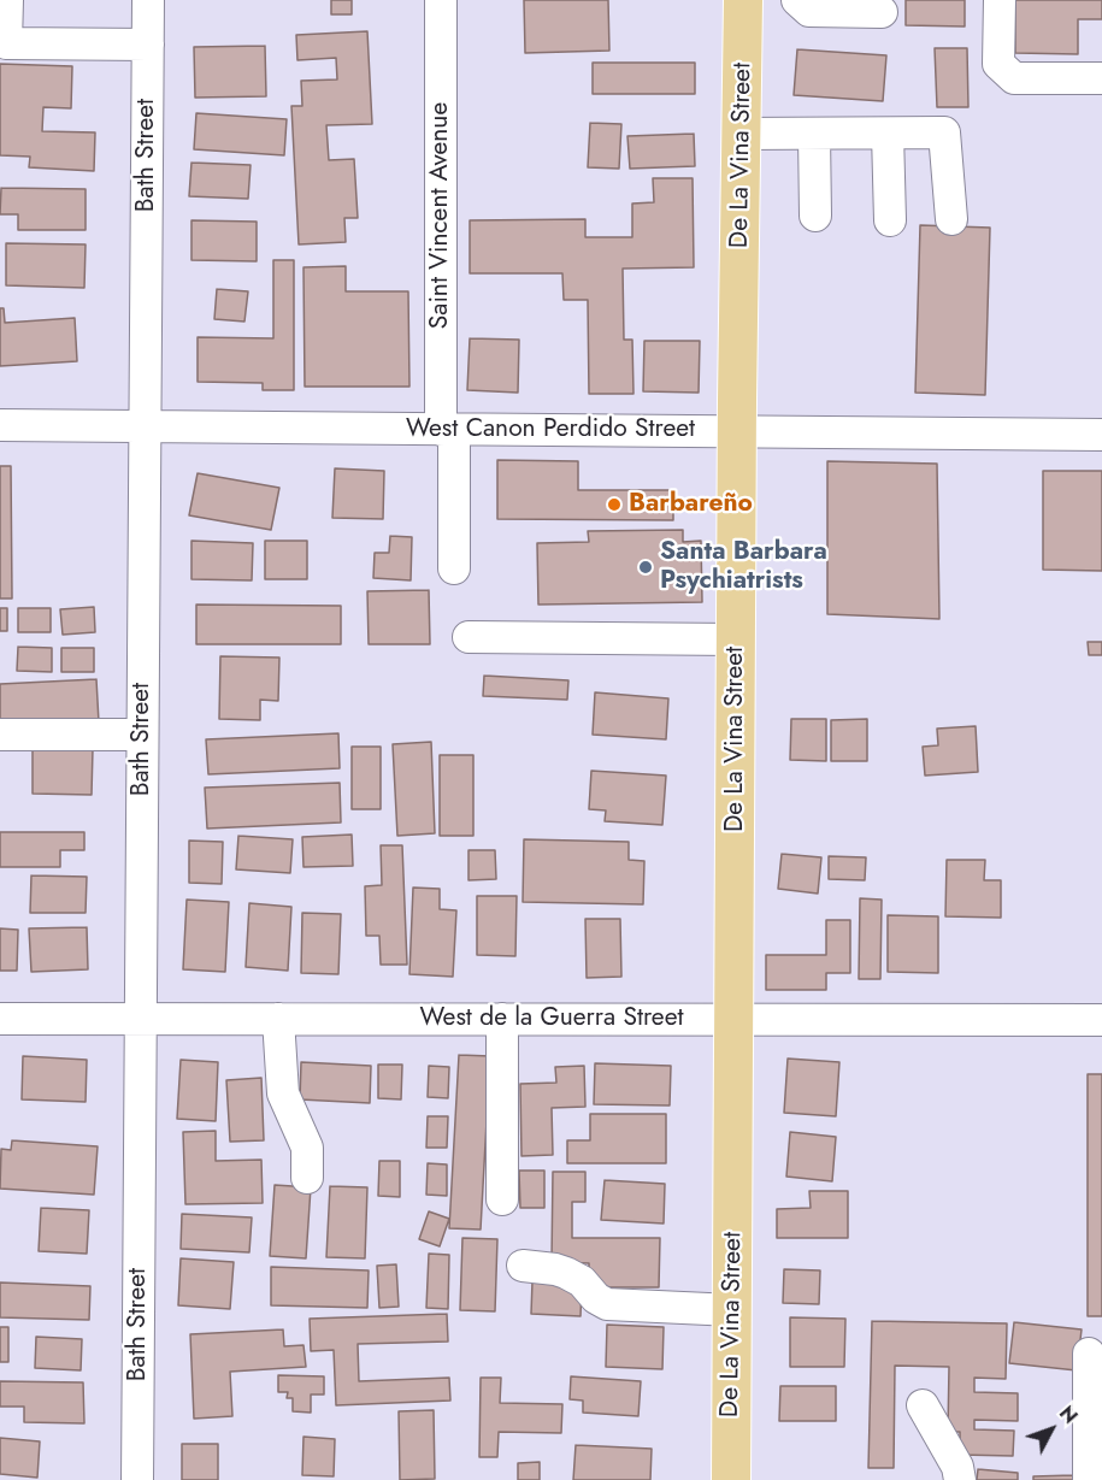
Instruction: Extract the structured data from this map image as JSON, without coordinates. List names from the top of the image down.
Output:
{
  "streets": {
    "main road": ["De La Vina Street"],
    "street": [
      "Bath Street",
      "Saint Vincent Avenue",
      "West Canon Perdido Street",
      "West de la Guerra Street"
    ]
  },
  "crossings": [
    ["Bath Street", "West Canon Perdido Street"],
    ["Bath Street", "West de la Guerra Street"],
    ["De La Vina Street", "West Canon Perdido Street"],
    ["De La Vina Street", "West de la Guerra Street"],
    ["Saint Vincent Avenue", "West Canon Perdido Street"]
  ],
  "places": ["Barbareño", "Santa Barbara Psychiatrists"],
  "north": "top right"
}
